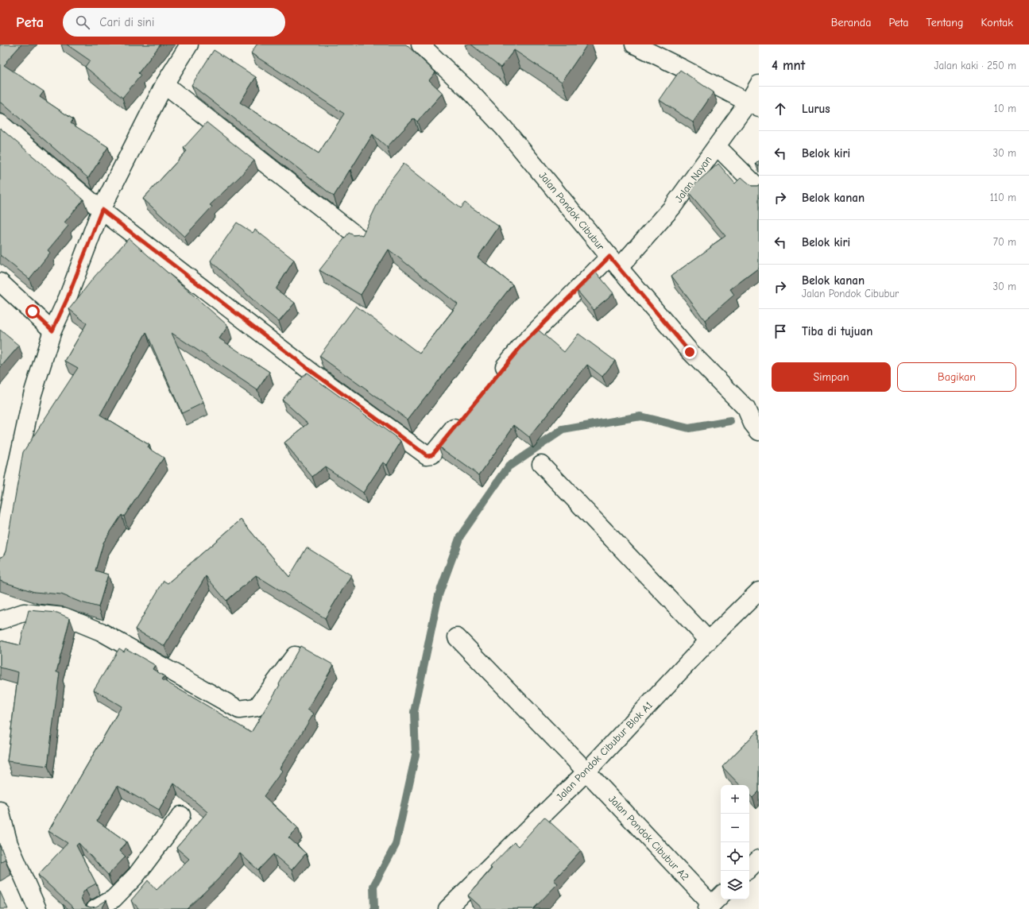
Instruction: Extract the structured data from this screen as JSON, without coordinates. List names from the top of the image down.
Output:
{
  "streets": {
    "street": [
      "Jalan Nayan",
      "Jalan Pondok Cibubur",
      "Jalan Pondok Cibubur Blok A1",
      "Jalan Pondok Cibubur A2"
    ]
  },
  "crossings": [
    ["Jalan Nayan", "Jalan Pondok Cibubur"],
    ["Jalan Pondok Cibubur Blok A1", "Jalan Pondok Cibubur A2"]
  ],
  "page": {
    "header": "Peta",
    "search": "Cari di sini",
    "nav": [
      "Beranda",
      "Peta",
      "Tentang",
      "Kontak"
    ],
    "heading": ["4 mnt", "Jalan kaki · 250 m"],
    "list": [
      ["Lurus", "10 m"],
      ["Belok kiri", "30 m"],
      ["Belok kanan", "110 m"],
      ["Belok kiri", "70 m"],
      ["Belok kanan", "Jalan Pondok Cibubur", "30 m"],
      "Tiba di tujuan"
    ],
    "buttons": ["Simpan", "Bagikan"],
    "map_buttons": ["+", "−"]
  }
}
